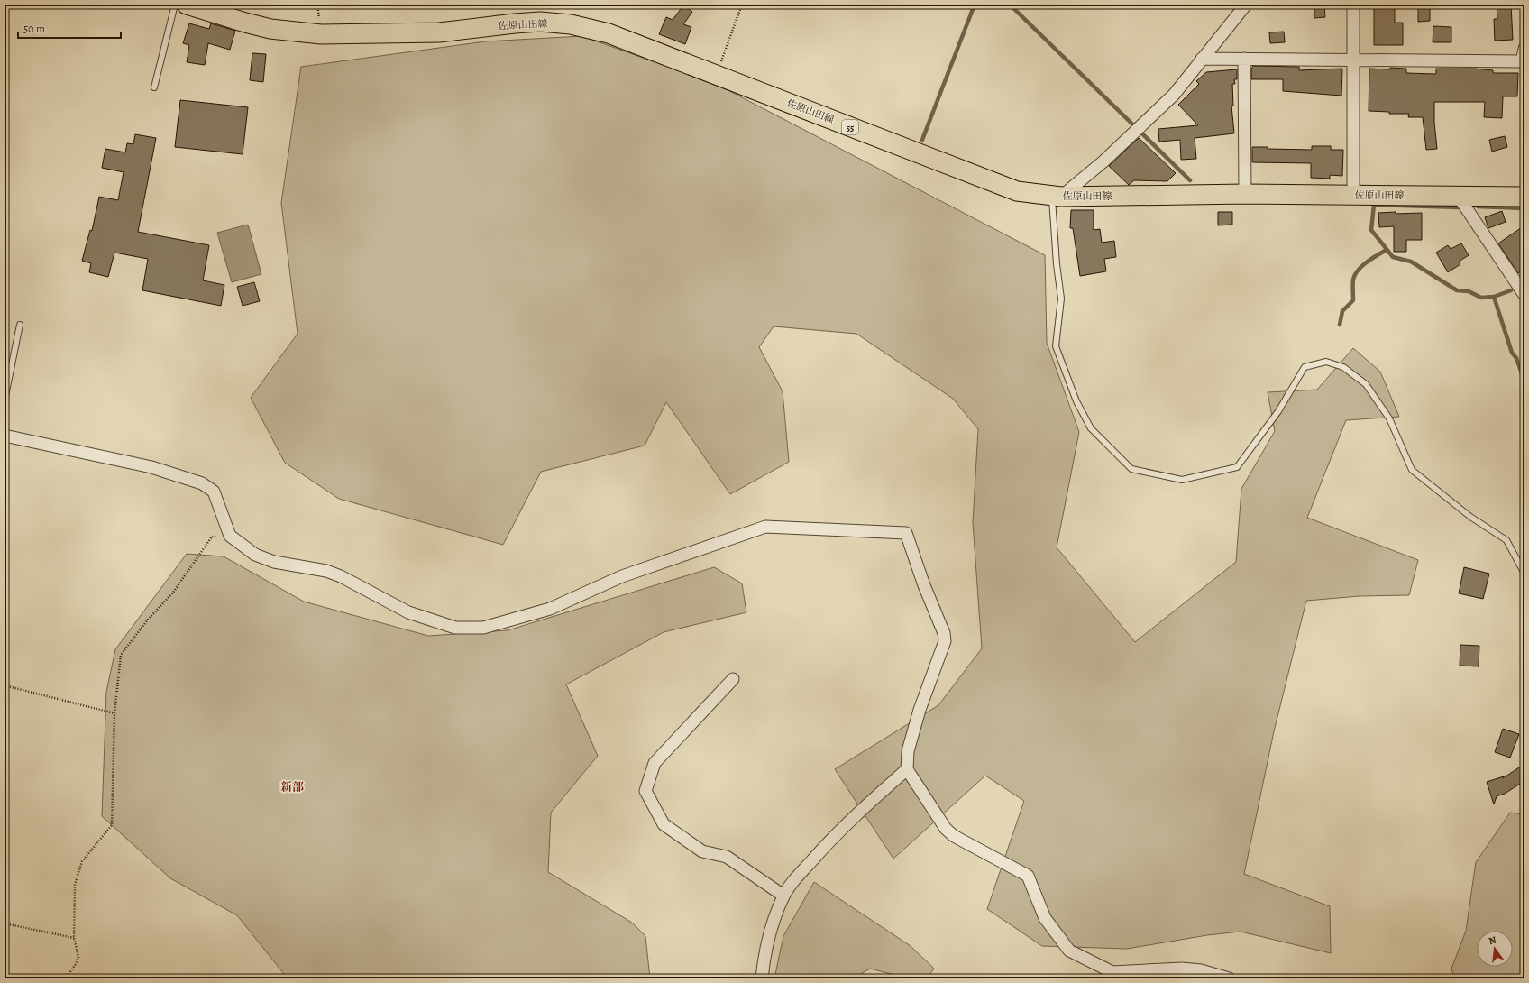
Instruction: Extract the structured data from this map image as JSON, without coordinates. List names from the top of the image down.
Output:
{
  "streets": {
    "main road": ["佐原山田線", "55"]
  },
  "districts": ["新部"],
  "scale_bar": "50 m",
  "north": "top"
}
